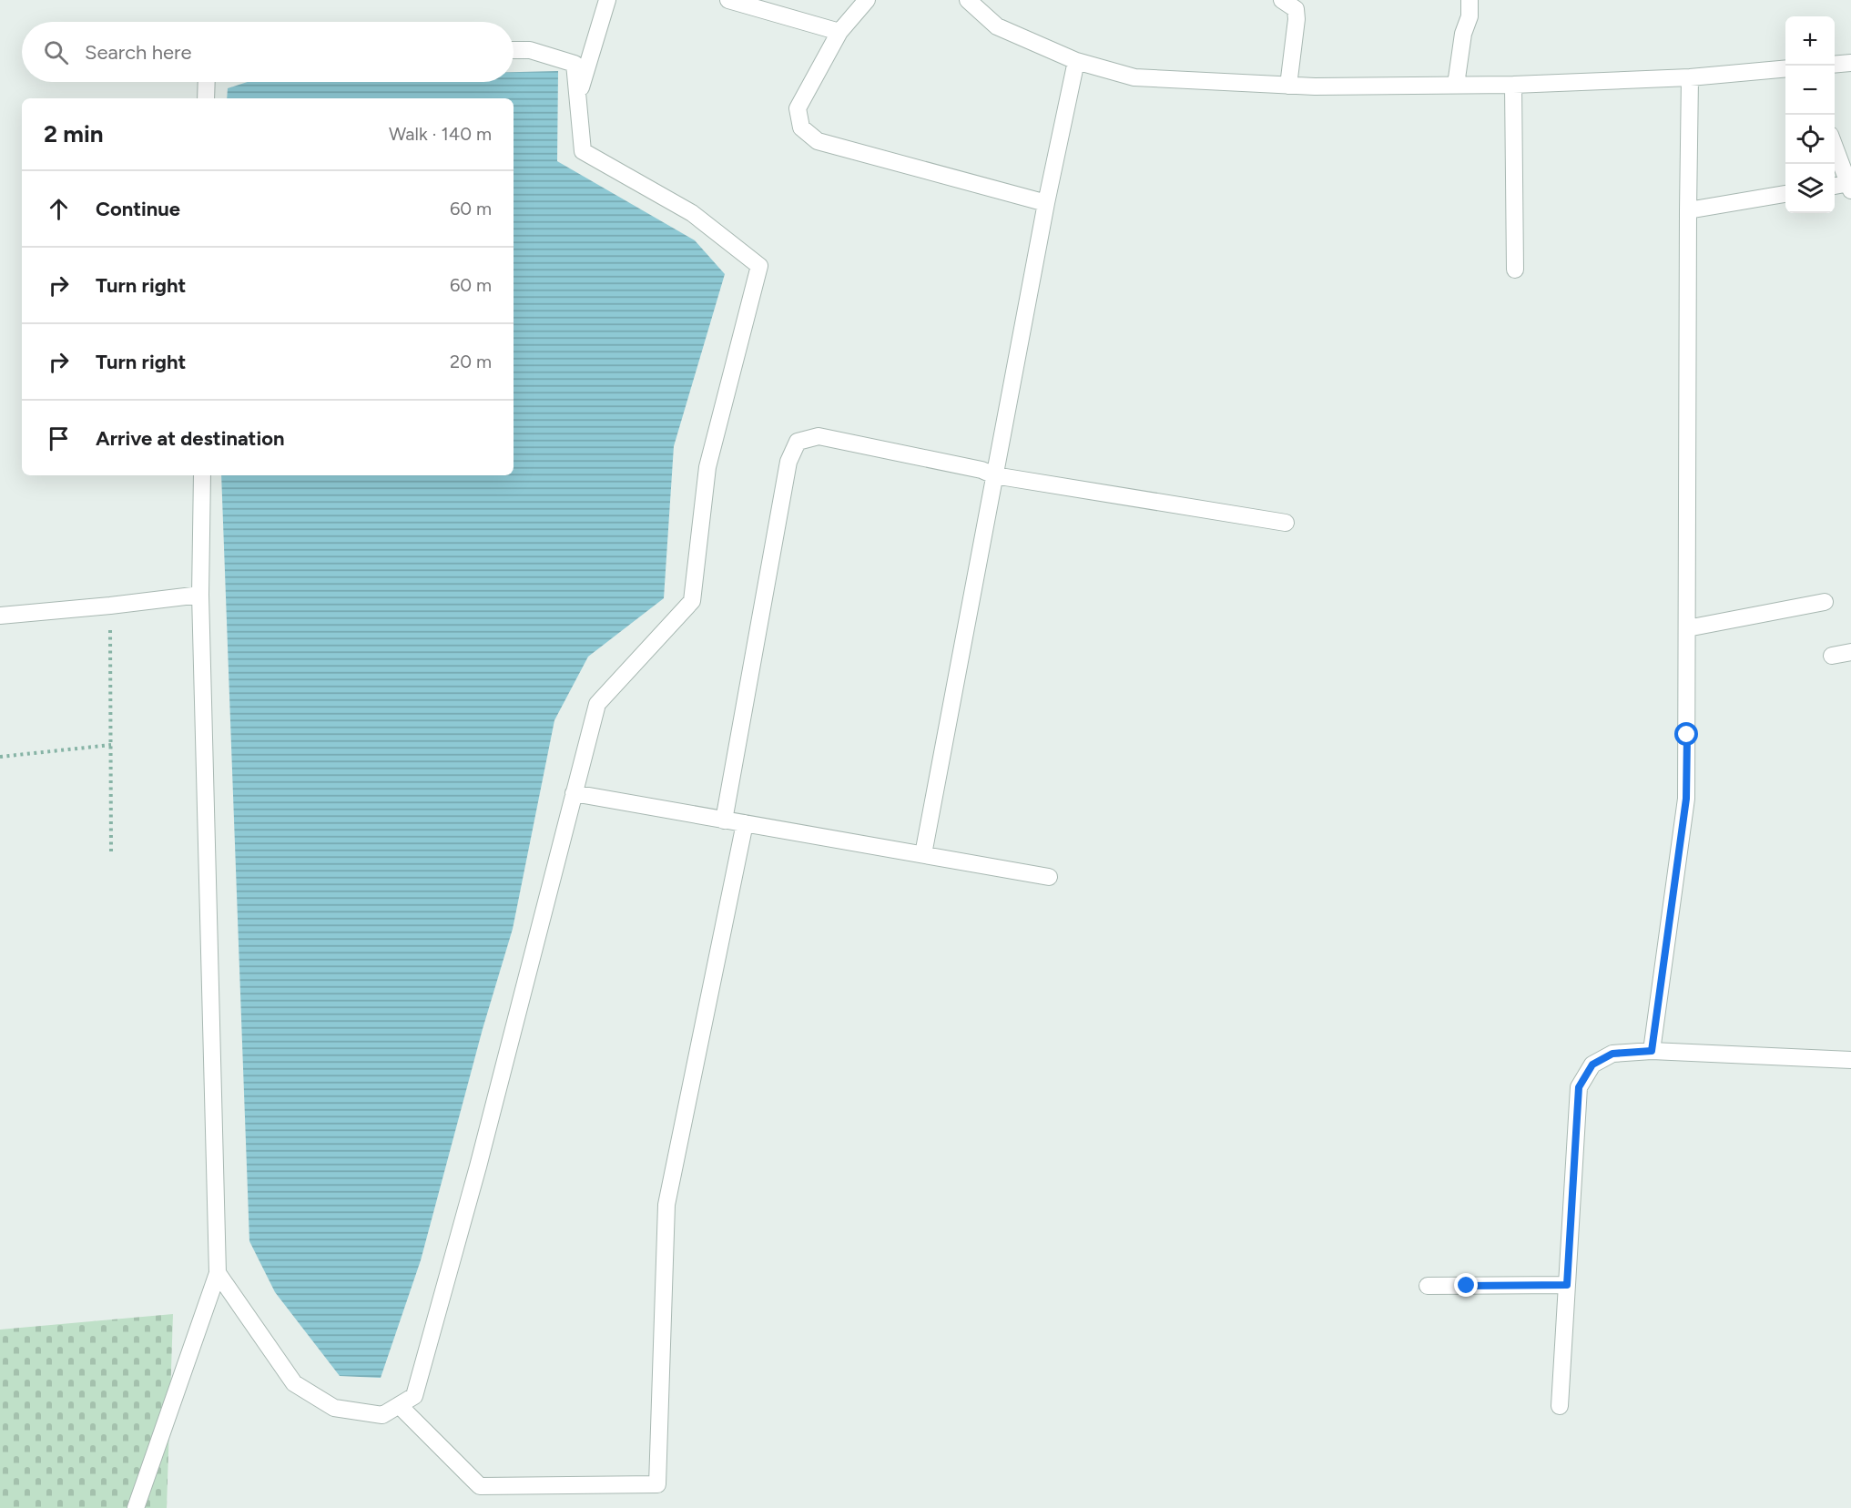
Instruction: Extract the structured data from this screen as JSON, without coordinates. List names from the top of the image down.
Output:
{
  "page": {
    "map_buttons": ["+", "−"],
    "search": "Search here",
    "heading": ["2 min", "Walk · 140 m"],
    "list": [
      ["Continue", "60 m"],
      ["Turn right", "60 m"],
      ["Turn right", "20 m"],
      "Arrive at destination"
    ]
  }
}
